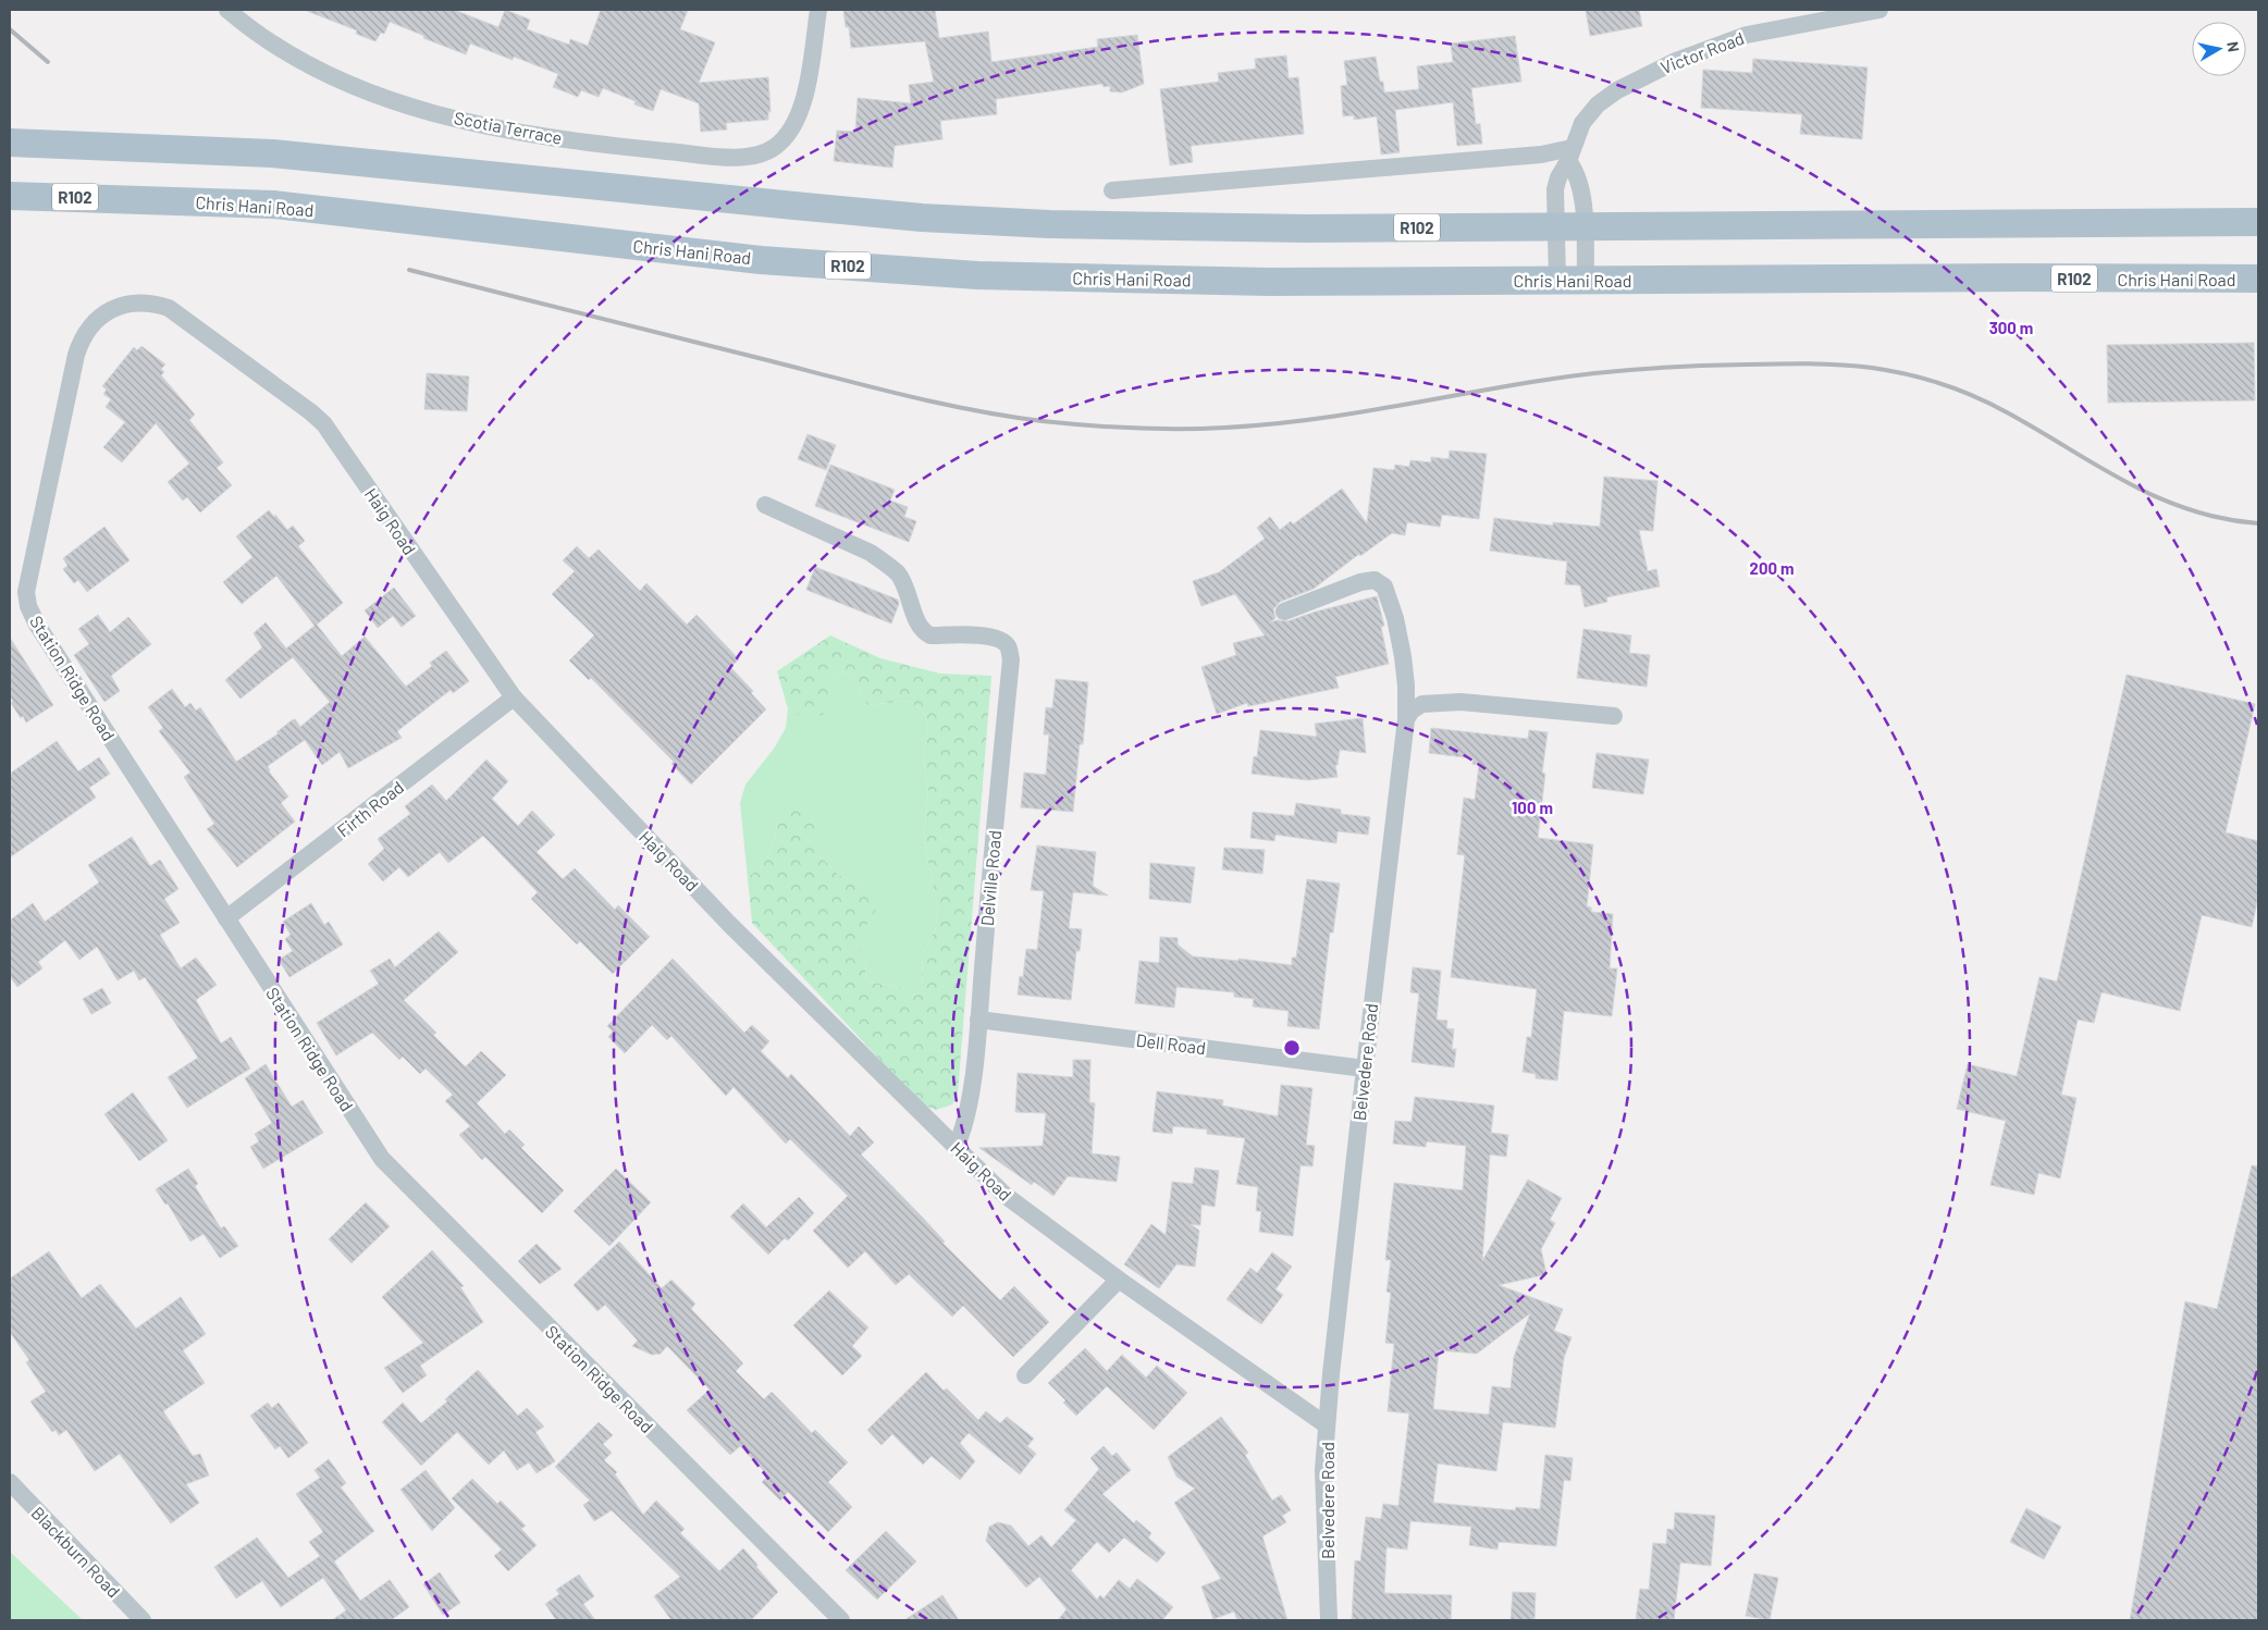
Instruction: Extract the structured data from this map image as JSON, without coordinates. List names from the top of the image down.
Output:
{
  "streets": {
    "main road": ["R102", "Chris Hani Road"],
    "street": [
      "Victor Road",
      "Scotia Terrace",
      "Haig Road",
      "Station Ridge Road",
      "Firth Road",
      "Delville Road",
      "Dell Road",
      "Belvedere Road",
      "Blackburn Road"
    ]
  },
  "crossings": [
    ["Victor Road", "R102"],
    ["Victor Road", "Chris Hani Road"],
    ["Haig Road", "Station Ridge Road"],
    ["Haig Road", "Firth Road"],
    ["Haig Road", "Delville Road"],
    ["Haig Road", "Belvedere Road"],
    ["Station Ridge Road", "Firth Road"],
    ["Delville Road", "Dell Road"],
    ["Dell Road", "Belvedere Road"]
  ],
  "north": "right",
  "rings": ["300 m", "200 m", "100 m"]
}
